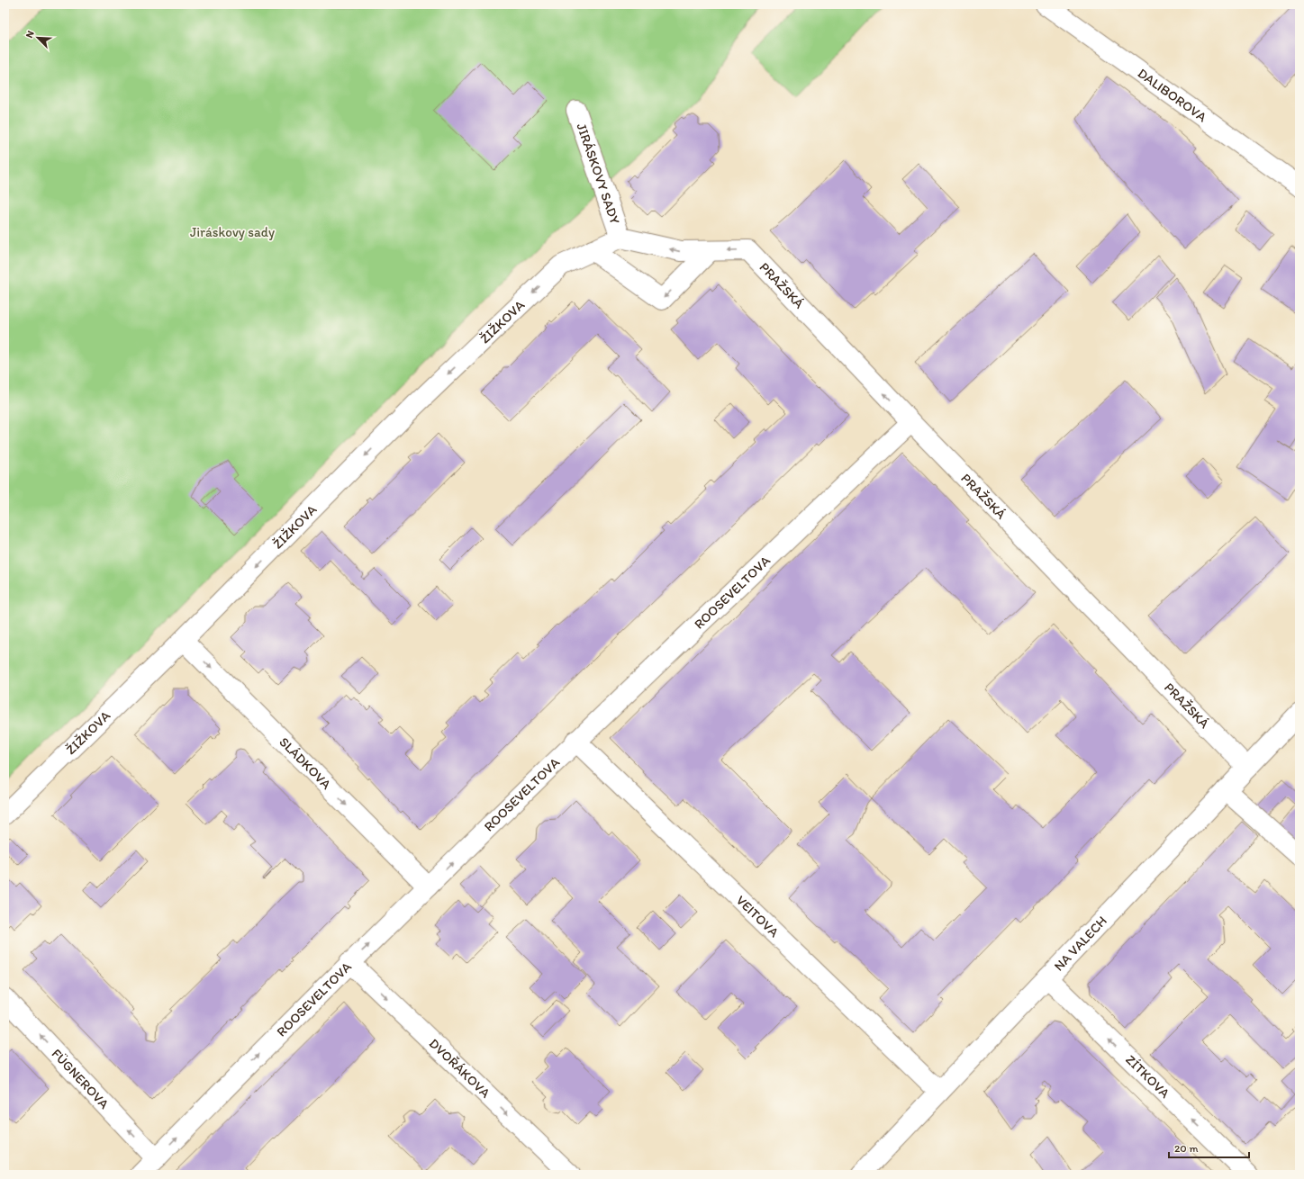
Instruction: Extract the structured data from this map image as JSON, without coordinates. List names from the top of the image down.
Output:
{
  "streets": {
    "street": [
      "DALIBOROVA",
      "JIRÁSKOVY SADY",
      "PRAŽSKÁ",
      "ŽIŽKOVA",
      "ROOSEVELTOVA",
      "SLÁDKOVA",
      "VEITOVA",
      "NA VALECH",
      "DVOŘÁKOVA",
      "ZÍTKOVA",
      "FÜGNEROVA"
    ]
  },
  "crossings": [
    ["JIRÁSKOVY SADY", "ŽIŽKOVA"],
    ["PRAŽSKÁ", "ROOSEVELTOVA"],
    ["PRAŽSKÁ", "NA VALECH"],
    ["ŽIŽKOVA", "SLÁDKOVA"],
    ["ROOSEVELTOVA", "SLÁDKOVA"],
    ["ROOSEVELTOVA", "VEITOVA"],
    ["ROOSEVELTOVA", "DVOŘÁKOVA"],
    ["ROOSEVELTOVA", "FÜGNEROVA"],
    ["VEITOVA", "NA VALECH"],
    ["NA VALECH", "ZÍTKOVA"]
  ],
  "one_way": [
    "ŽIŽKOVA",
    "ROOSEVELTOVA",
    "SLÁDKOVA",
    "DVOŘÁKOVA",
    "ZÍTKOVA",
    "FÜGNEROVA"
  ],
  "parks": ["Jiráskovy sady"],
  "scale_bar": "20 m",
  "north": "top left"
}
